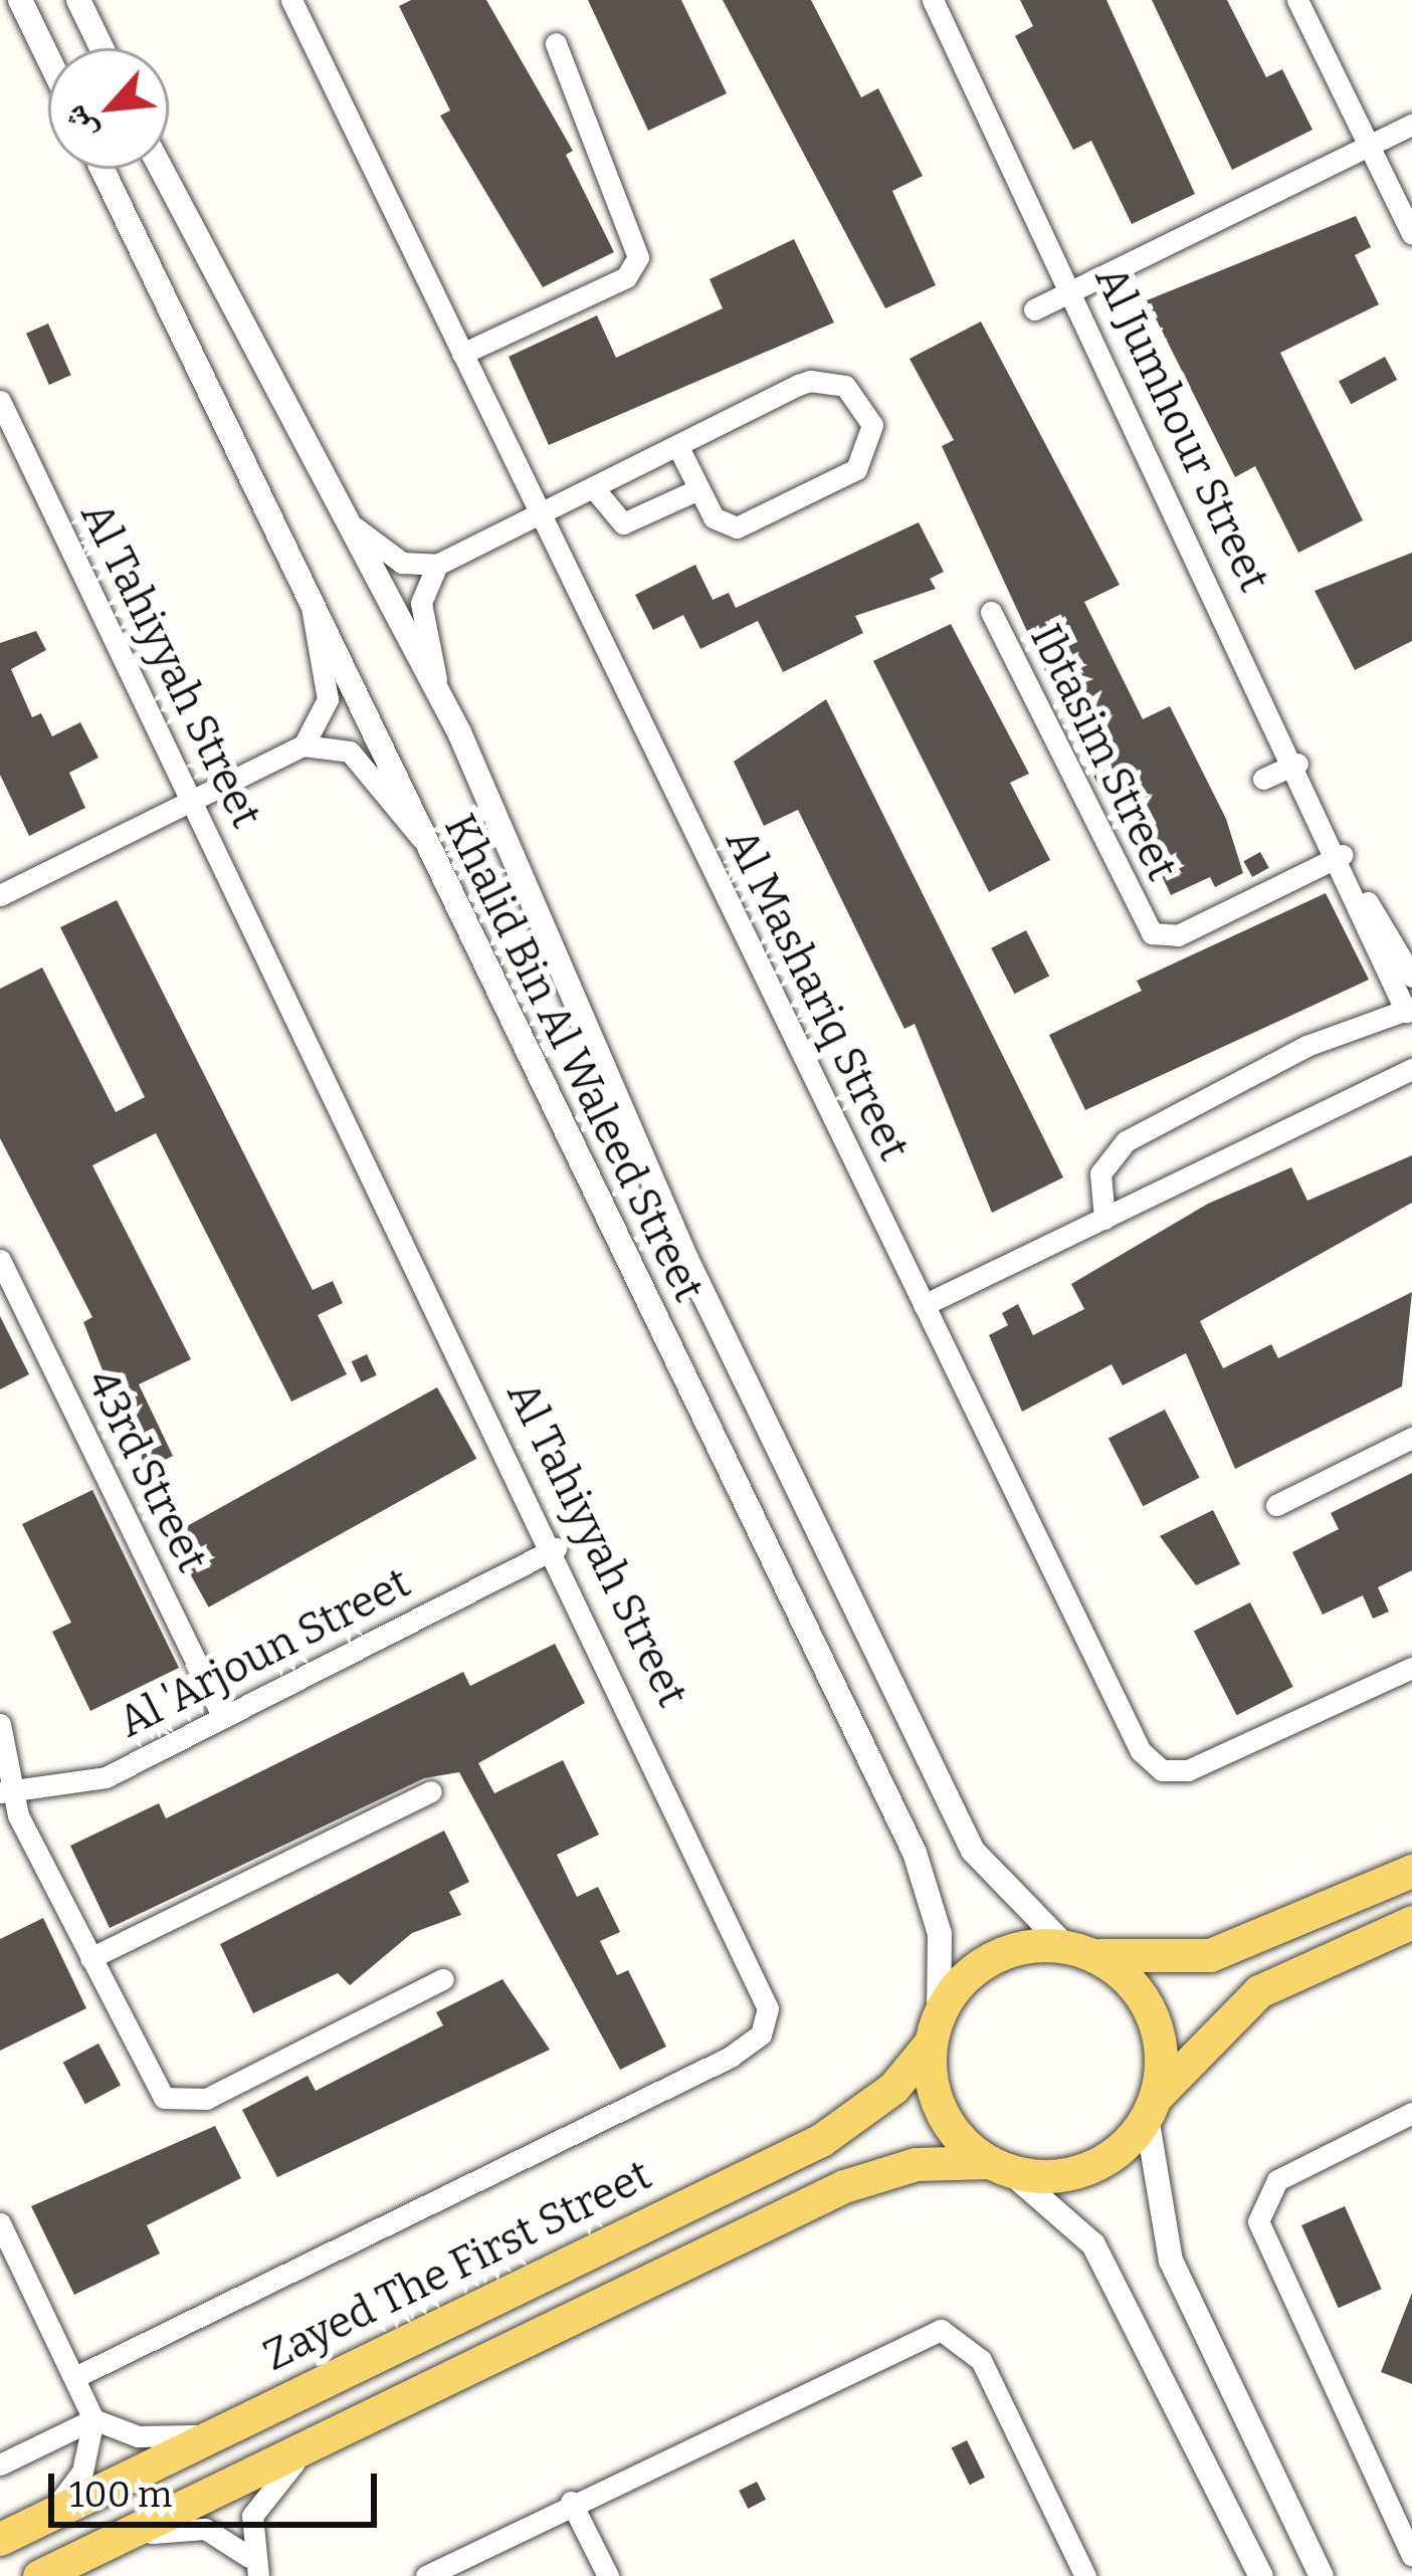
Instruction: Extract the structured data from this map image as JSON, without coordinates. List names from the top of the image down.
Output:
{
  "streets": {
    "main road": ["Zayed The First Street"],
    "street": [
      "Al Jumhour Street",
      "Al Tahiyyah Street",
      "Ibtasim Street",
      "Al Mashariq Street",
      "Khalid Bin Al Waleed Street",
      "43rd Street",
      "Al 'Arjoun Street"
    ]
  },
  "crossings": [
    ["Al Jumhour Street", "Ibtasim Street"],
    ["Al Tahiyyah Street", "Al 'Arjoun Street"],
    ["Khalid Bin Al Waleed Street", "Zayed The First Street"],
    ["43rd Street", "Al 'Arjoun Street"]
  ],
  "scale_bar": "100 m",
  "north": "bottom left"
}
